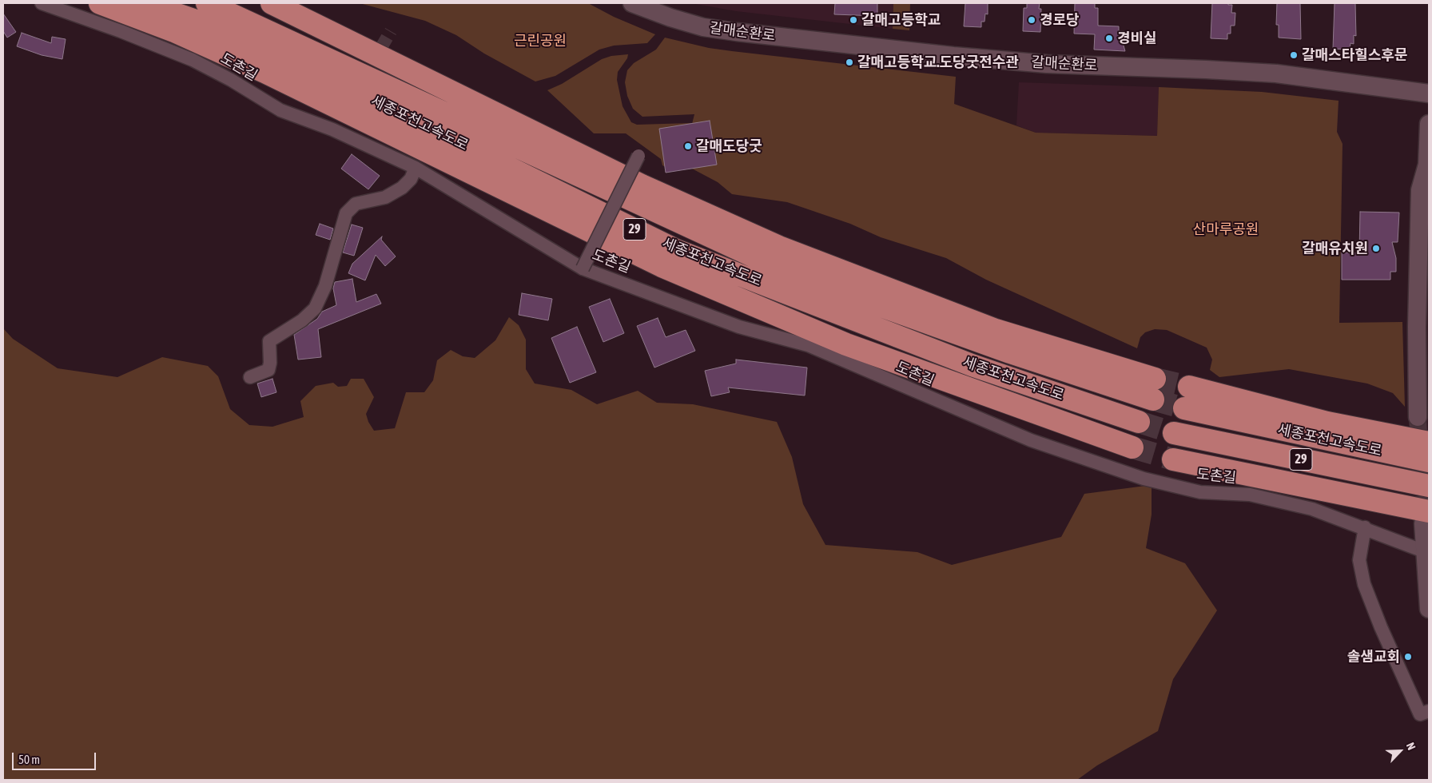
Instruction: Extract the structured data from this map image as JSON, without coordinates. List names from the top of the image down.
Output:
{
  "streets": {
    "highway": ["세종포천고속도로", "29"],
    "street": ["갈매순환로", "도촌길"]
  },
  "parks": ["근린공원", "산마루공원"],
  "places": [
    "갈매고등학교",
    "경로당",
    "경비실",
    "갈매스타힐스후문",
    "갈매고등학교.도당굿전수관",
    "갈매도당굿",
    "갈매유치원",
    "솔샘교회"
  ],
  "scale_bar": "50 m",
  "north": "top right"
}
